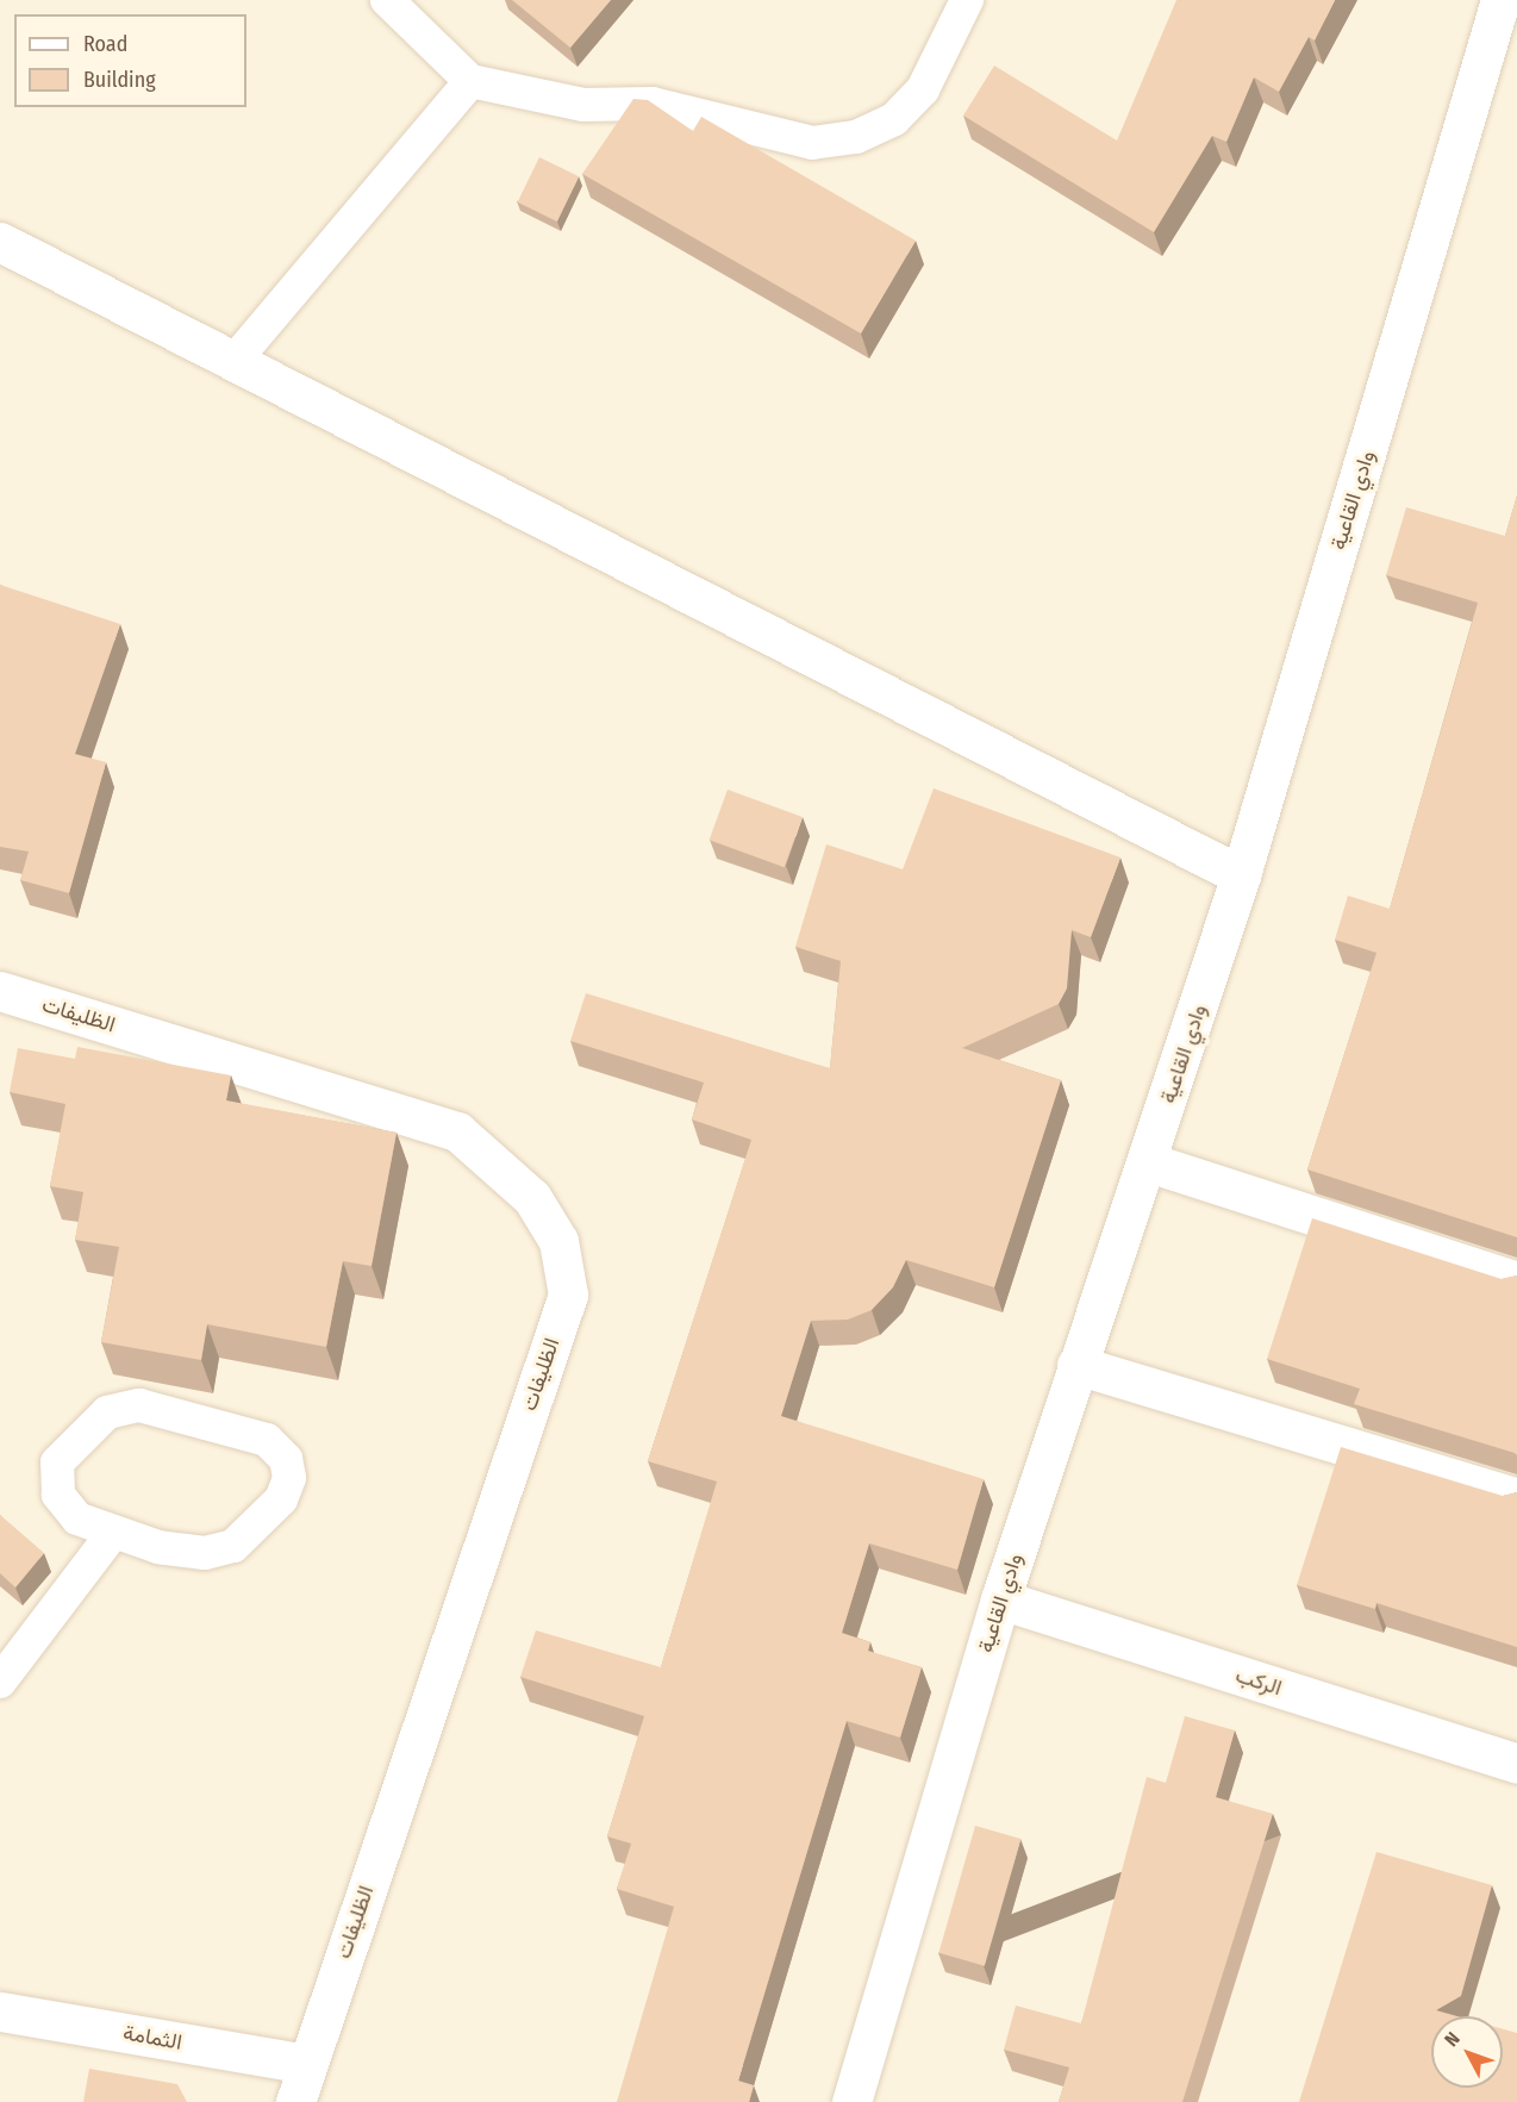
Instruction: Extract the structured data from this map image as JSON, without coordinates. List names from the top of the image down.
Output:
{
  "streets": {
    "street": [
      "وادي القاعية",
      "الظليفات",
      "الركب",
      "الثمامة"
    ]
  },
  "crossings": [
    ["وادي القاعية", "الركب"],
    ["الظليفات", "الثمامة"]
  ],
  "legend": ["Road", "Building"],
  "north": "top left"
}
